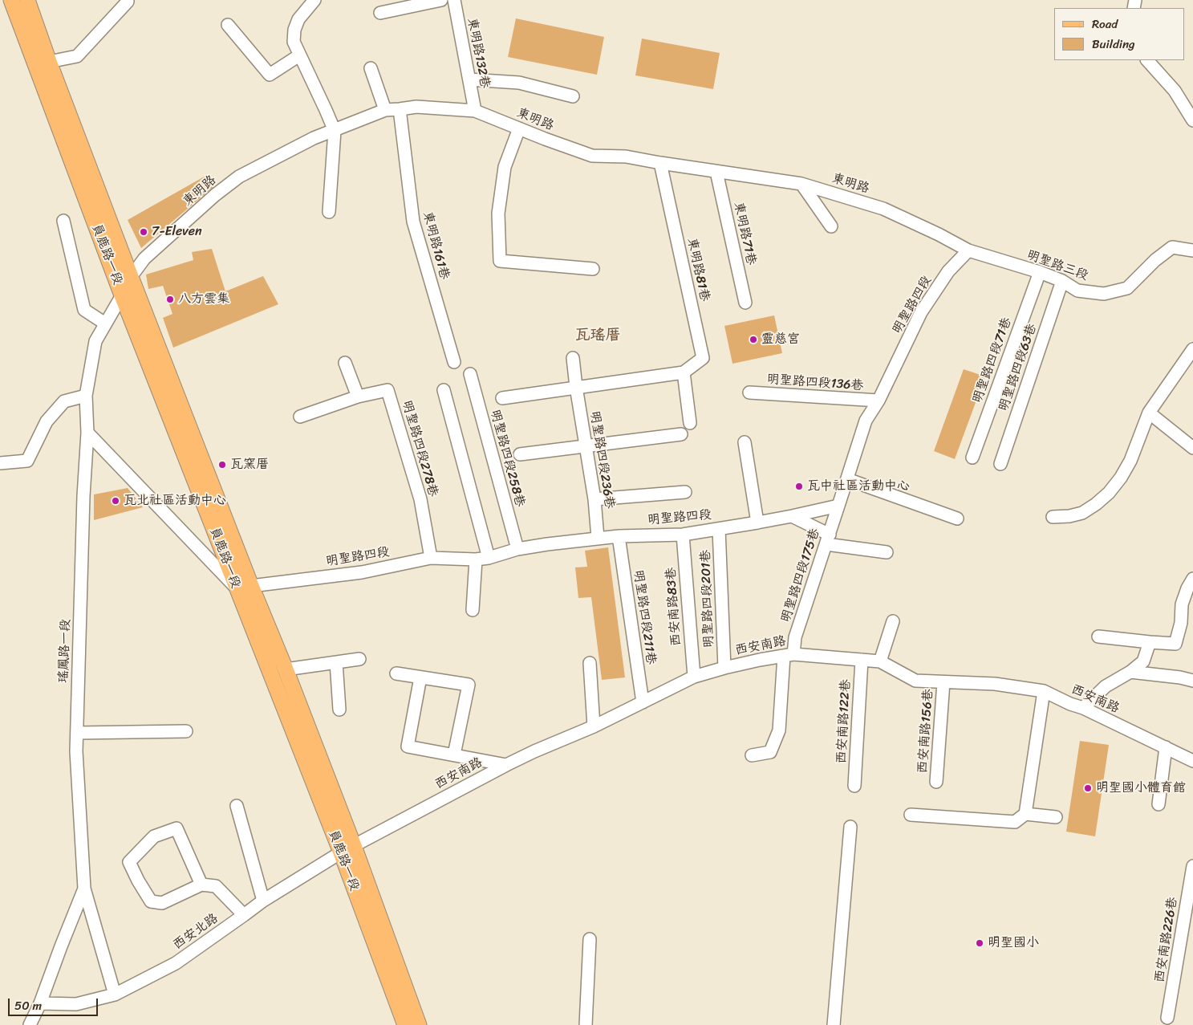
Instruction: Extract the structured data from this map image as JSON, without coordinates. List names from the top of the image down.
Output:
{
  "streets": {
    "main road": ["員鹿路一段"],
    "street": [
      "東明路132巷",
      "東明路",
      "東明路71巷",
      "東明路161巷",
      "明聖路三段",
      "東明路81巷",
      "明聖路四段",
      "明聖路四段71巷",
      "明聖路四段63巷",
      "明聖路四段136巷",
      "明聖路四段278巷",
      "明聖路四段258巷",
      "明聖路四段236巷",
      "明聖路四段175巷",
      "明聖路四段201巷",
      "西安南路83巷",
      "明聖路四段211巷",
      "西安南路",
      "瑤鳳路一段",
      "西安南路122巷",
      "西安南路156巷",
      "西安北路",
      "西安南路226巷"
    ]
  },
  "crossings": [
    ["東明路132巷", "東明路"],
    ["東明路", "東明路71巷"],
    ["東明路", "東明路161巷"],
    ["東明路", "員鹿路一段"],
    ["東明路", "明聖路三段"],
    ["東明路", "東明路81巷"],
    ["東明路", "明聖路四段"],
    ["東明路", "瑤鳳路一段"],
    ["員鹿路一段", "明聖路四段"],
    ["員鹿路一段", "西安南路"],
    ["員鹿路一段", "瑤鳳路一段"],
    ["員鹿路一段", "西安北路"],
    ["明聖路三段", "明聖路四段"],
    ["明聖路三段", "明聖路四段71巷"],
    ["明聖路三段", "明聖路四段63巷"],
    ["明聖路四段", "明聖路四段136巷"],
    ["明聖路四段", "明聖路四段278巷"],
    ["明聖路四段", "明聖路四段258巷"],
    ["明聖路四段", "明聖路四段236巷"],
    ["明聖路四段", "明聖路四段175巷"],
    ["明聖路四段", "明聖路四段201巷"],
    ["明聖路四段", "西安南路83巷"],
    ["明聖路四段", "明聖路四段211巷"],
    ["明聖路四段175巷", "西安南路"],
    ["明聖路四段201巷", "西安南路"],
    ["西安南路83巷", "西安南路"],
    ["明聖路四段211巷", "西安南路"],
    ["西安南路", "西安南路122巷"],
    ["西安南路", "西安南路156巷"],
    ["西安南路", "西安北路"],
    ["瑤鳳路一段", "西安北路"]
  ],
  "districts": ["瓦瑤厝"],
  "places": [
    "7-Eleven",
    "八方雲集",
    "靈慈宮",
    "瓦窯厝",
    "瓦中社區活動中心",
    "瓦北社區活動中心",
    "明聖國小體育館",
    "明聖國小"
  ],
  "legend": ["Road", "Building"],
  "scale_bar": "50 m"
}
